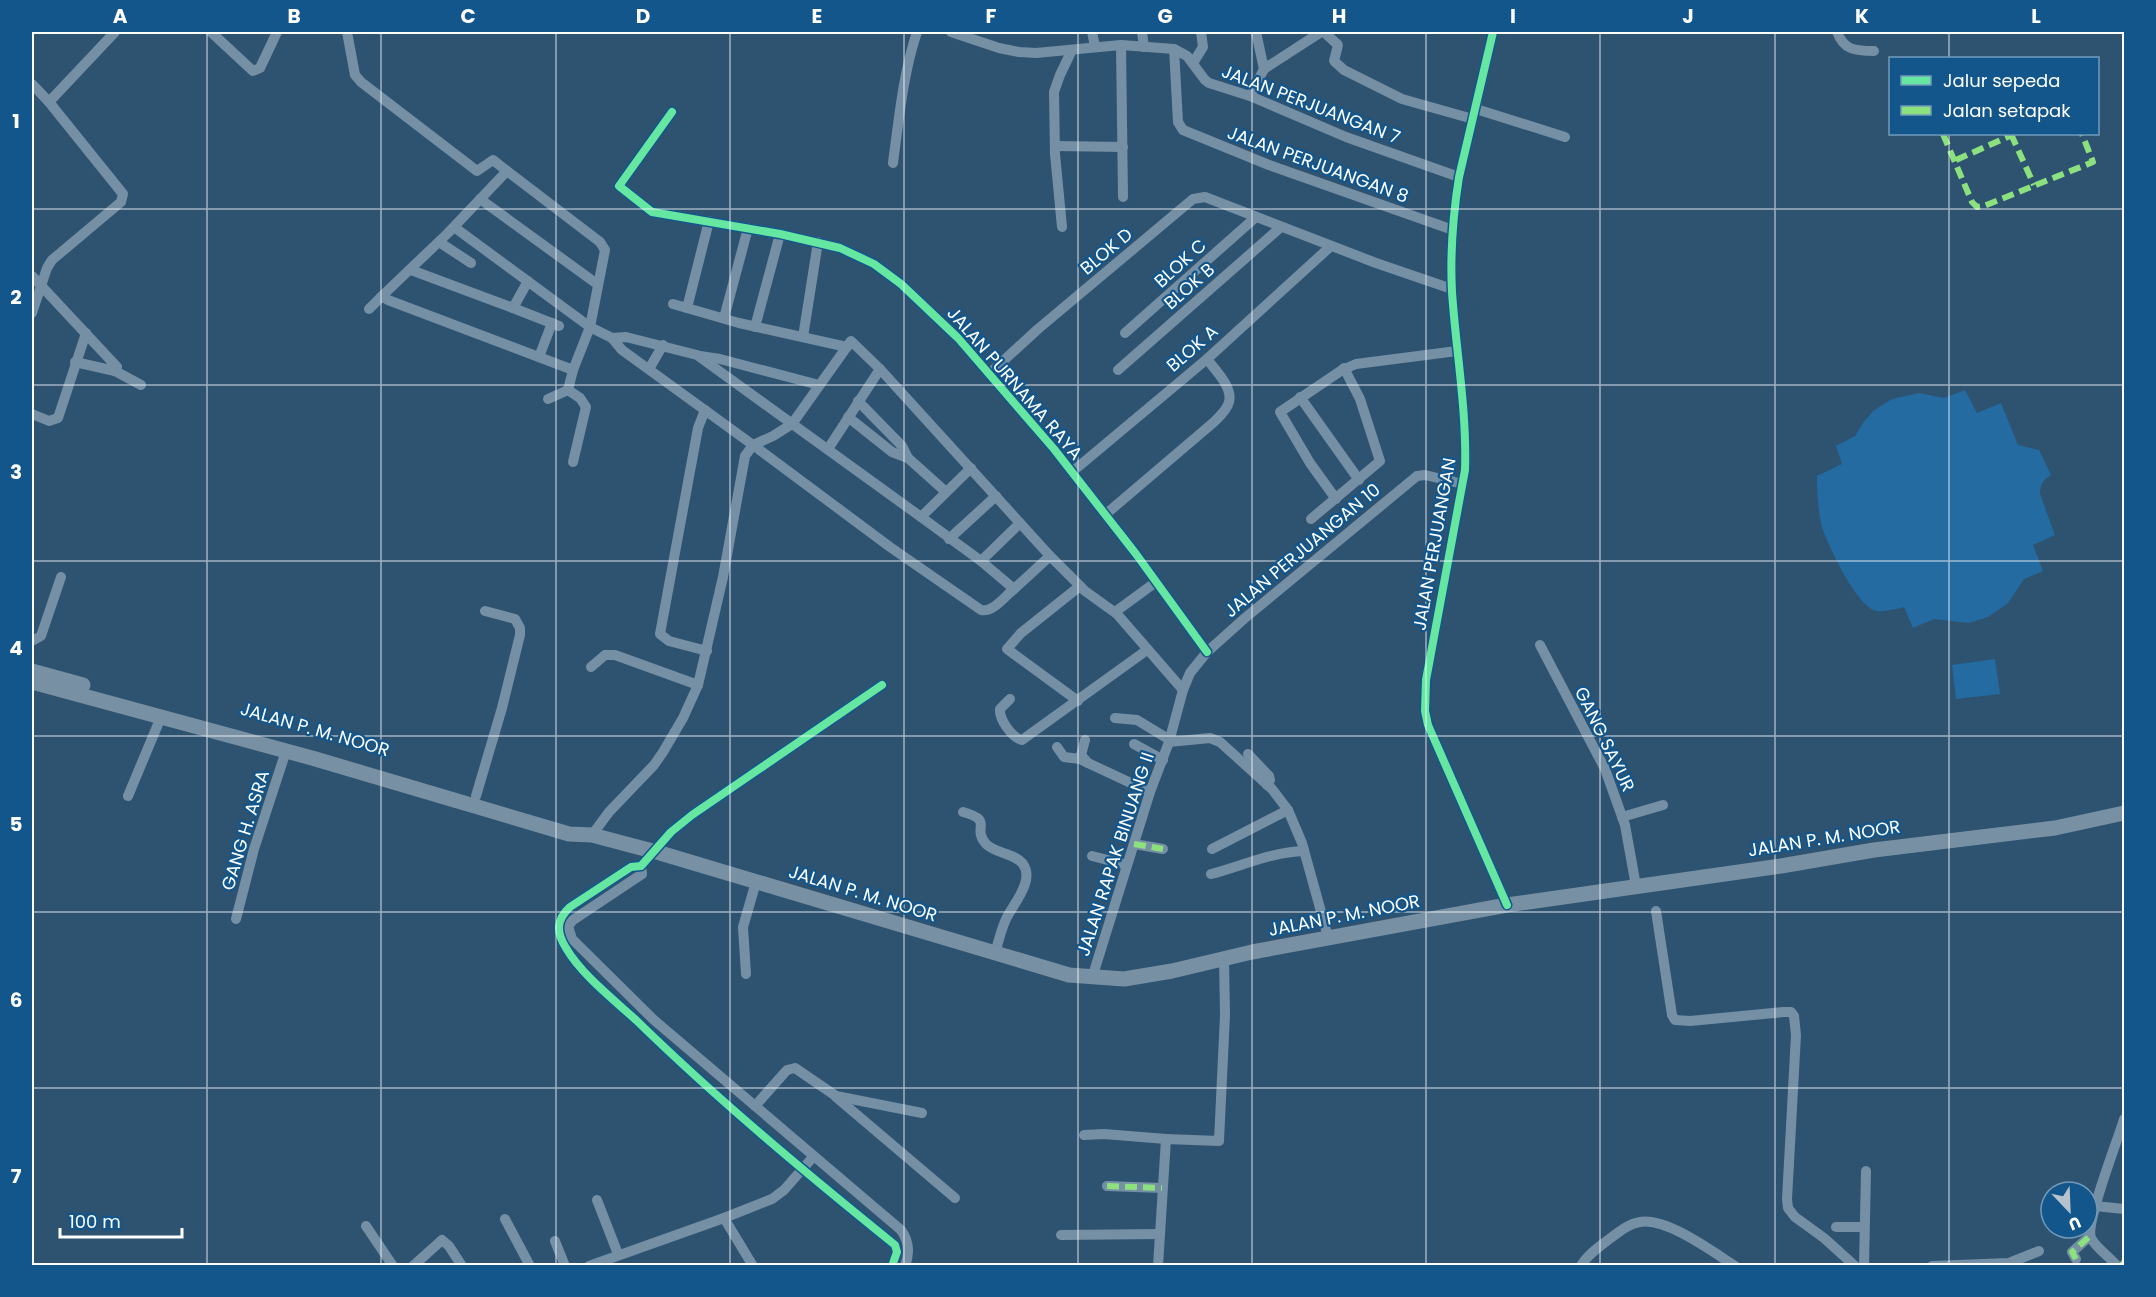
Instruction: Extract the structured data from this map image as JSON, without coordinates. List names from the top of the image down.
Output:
{
  "streets": {
    "highway": ["JALAN P. M. NOOR"],
    "street": [
      "JALAN PERJUANGAN 7",
      "JALAN PERJUANGAN 8",
      "BLOK D",
      "BLOK C",
      "BLOK B",
      "BLOK A",
      "JALAN PURNAMA RAYA",
      "JALAN PERJUANGAN",
      "JALAN PERJUANGAN 10",
      "GANG SAYUR",
      "GANG H. ASRA",
      "JALAN RAPAK BINUANG II"
    ]
  },
  "crossings": [
    ["JALAN PERJUANGAN 7", "JALAN PERJUANGAN 8"],
    ["JALAN PERJUANGAN 7", "JALAN PERJUANGAN"],
    ["JALAN PERJUANGAN 8", "JALAN PERJUANGAN"],
    ["BLOK D", "BLOK C"],
    ["BLOK D", "BLOK B"],
    ["BLOK D", "BLOK A"],
    ["BLOK D", "JALAN PURNAMA RAYA"],
    ["BLOK D", "JALAN PERJUANGAN"],
    ["BLOK A", "JALAN PURNAMA RAYA"],
    ["JALAN PURNAMA RAYA", "JALAN PERJUANGAN 10"],
    ["JALAN PERJUANGAN", "JALAN PERJUANGAN 10"],
    ["JALAN PERJUANGAN", "JALAN P. M. NOOR"],
    ["JALAN PERJUANGAN 10", "JALAN RAPAK BINUANG II"],
    ["JALAN P. M. NOOR", "GANG SAYUR"],
    ["JALAN P. M. NOOR", "GANG H. ASRA"],
    ["JALAN P. M. NOOR", "JALAN RAPAK BINUANG II"]
  ],
  "legend": ["Jalur sepeda", "Jalan setapak"],
  "scale_bar": "100 m",
  "north": "bottom right",
  "grid": {
    "columns": [
      "A",
      "B",
      "C",
      "D",
      "E",
      "F",
      "G",
      "H",
      "I",
      "J",
      "K",
      "L"
    ],
    "rows": [
      "1",
      "2",
      "3",
      "4",
      "5",
      "6",
      "7"
    ]
  }
}
